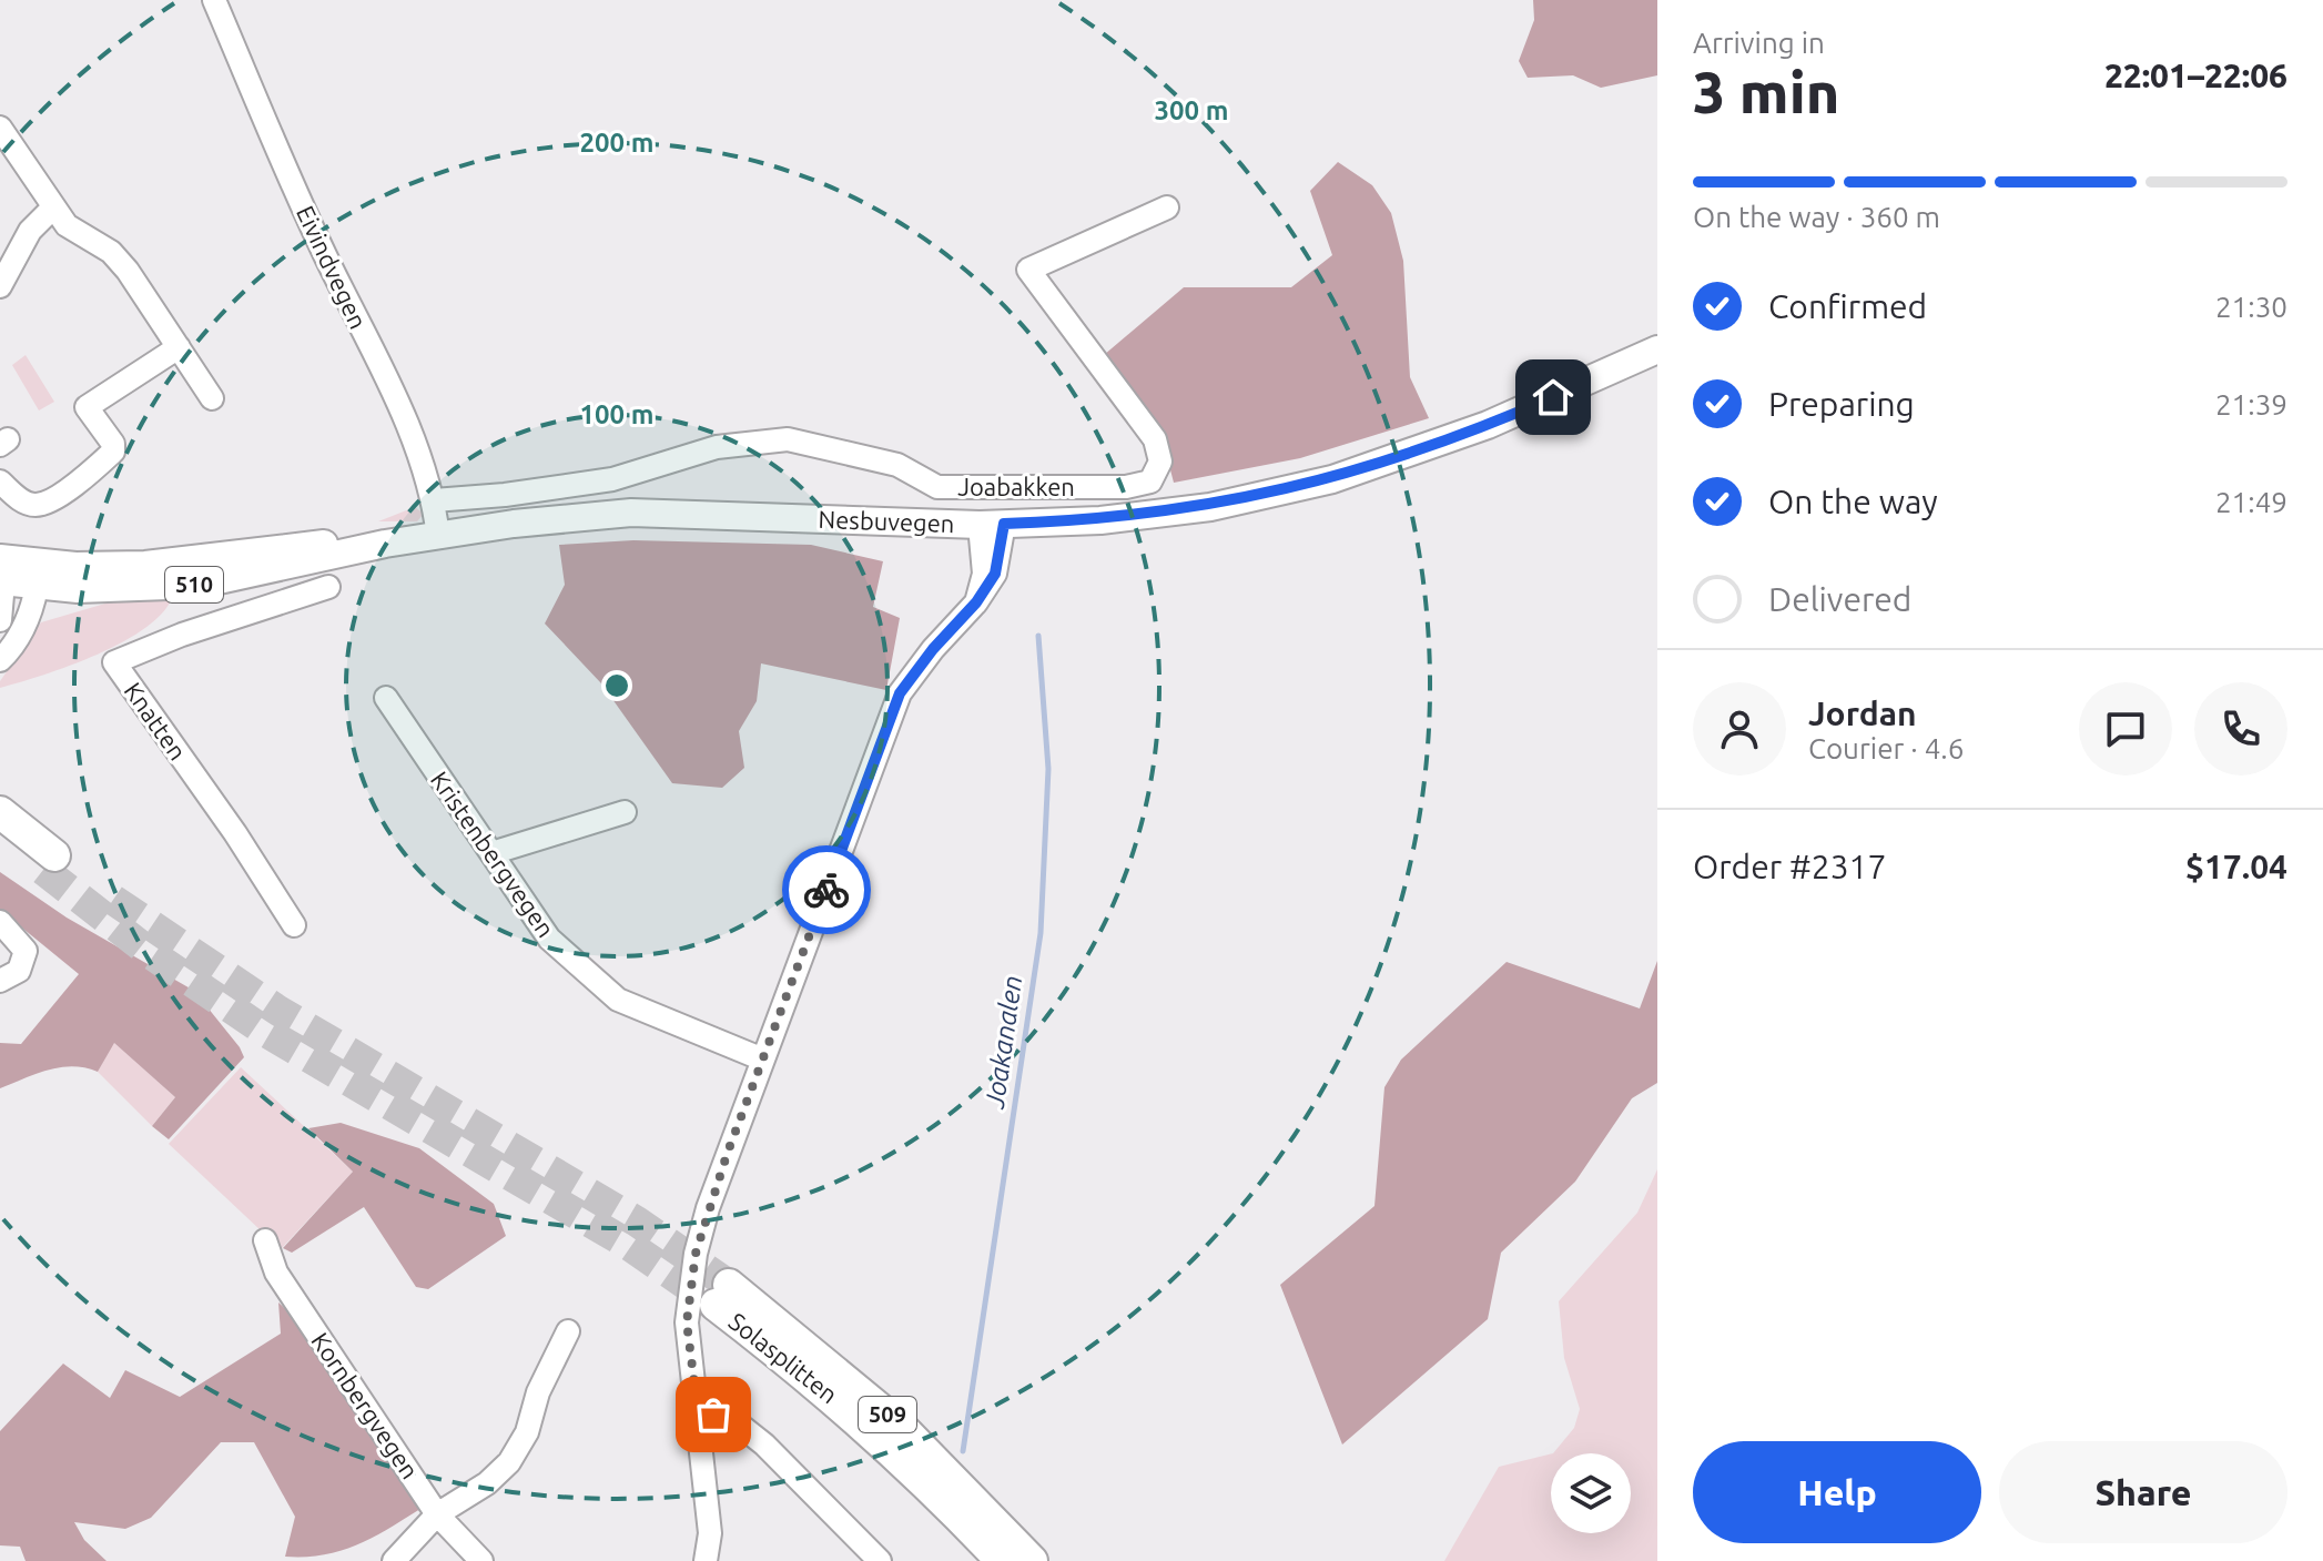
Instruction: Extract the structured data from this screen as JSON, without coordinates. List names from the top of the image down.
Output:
{
  "streets": {
    "highway": ["Solasplitten", "509"],
    "main road": ["Nesbuvegen", "510"],
    "street": [
      "Eivindvegen",
      "Joabakken",
      "Knatten",
      "Kristenbergvegen",
      "Kornbergvegen"
    ]
  },
  "crossings": [
    ["Eivindvegen", "Joabakken"],
    ["Eivindvegen", "Nesbuvegen"],
    ["Nesbuvegen", "Knatten"]
  ],
  "water": ["Joakanalen"],
  "page": {
    "heading": ["3 min", "Arriving in", "22:01–22:06"],
    "panel": [
      "Jordan",
      "Courier · 4.6",
      "Order #2317",
      "$17.04"
    ],
    "bar": "On the way · 360 m",
    "list": [
      ["Confirmed", "21:30"],
      ["Preparing", "21:39"],
      ["On the way", "21:49"],
      "Delivered"
    ],
    "buttons": ["Help", "Share"]
  },
  "rings": ["300 m", "200 m", "100 m"]
}
